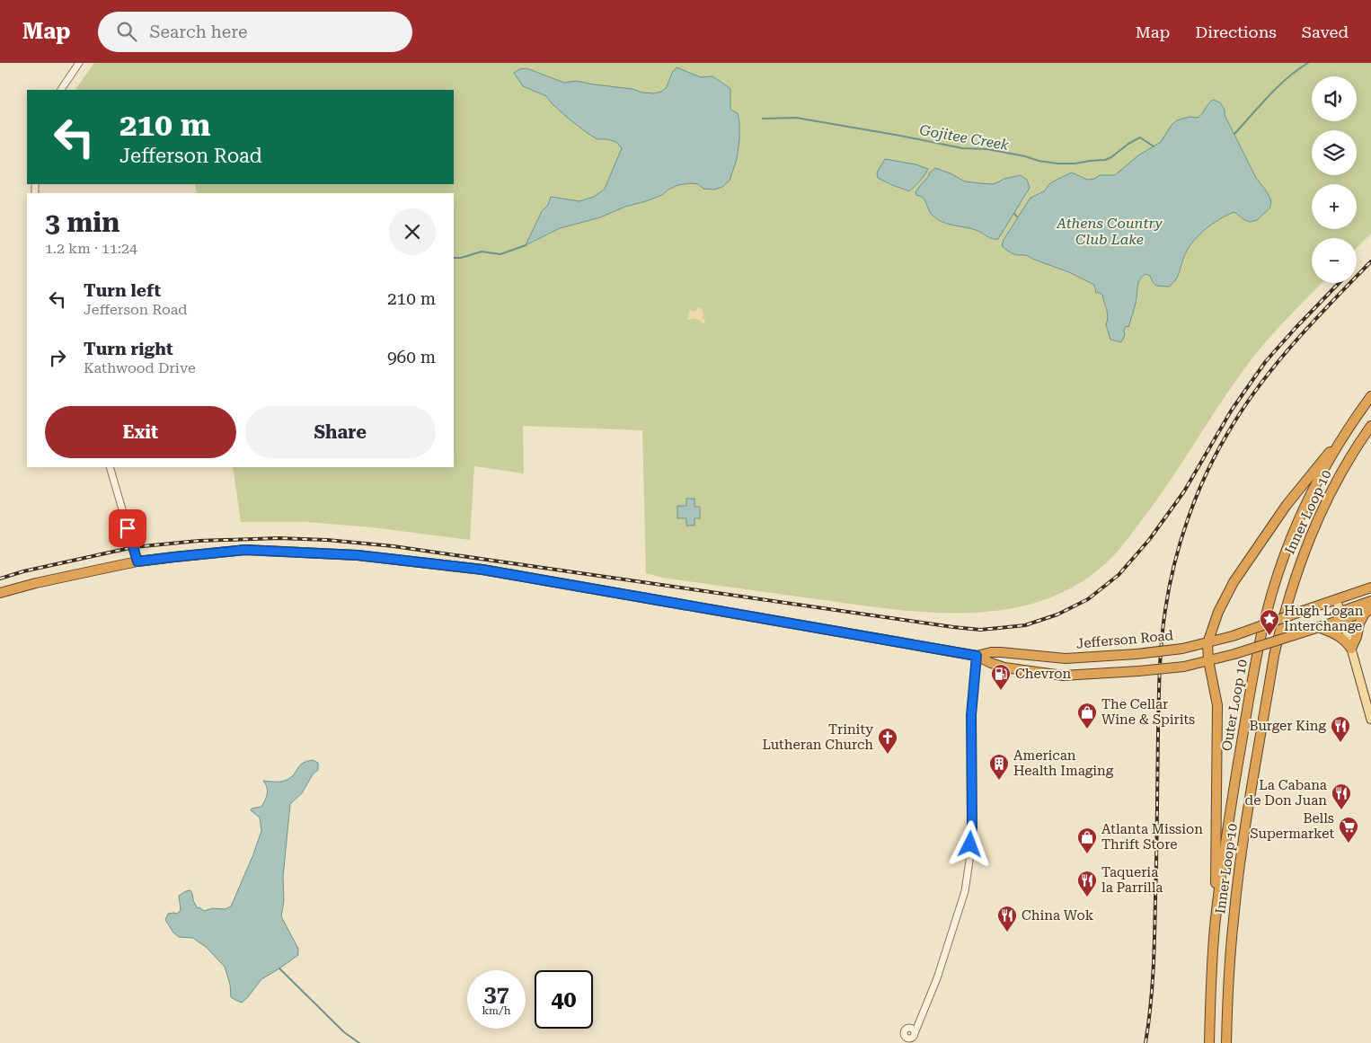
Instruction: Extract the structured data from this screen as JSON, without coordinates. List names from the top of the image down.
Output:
{
  "streets": {
    "highway": ["Inner Loop 10", "Jefferson Road", "Outer Loop 10"]
  },
  "water": ["Gojitee Creek", "Athens Country Club Lake"],
  "places": {
    "place": ["Hugh Logan Interchange"],
    "fuel station": ["Chevron"],
    "shop": ["The Cellar Wine & Spirits", "Atlanta Mission Thrift Store"],
    "restaurant": [
      "Burger King",
      "La Cabana de Don Juan",
      "Taqueria la Parrilla",
      "China Wok"
    ],
    "church": ["Trinity Lutheran Church"],
    "building": ["American Health Imaging"],
    "supermarket": ["Bells Supermarket"]
  },
  "page": {
    "header": "Map",
    "search": "Search here",
    "nav": ["Map", "Directions", "Saved"],
    "map_buttons": ["+", "−"],
    "turn": ["210 m", "Jefferson Road"],
    "heading": ["3 min", "1.2 km · 11:24"],
    "list": [
      {
        "name": "Turn left",
        "note": "Jefferson Road",
        "value": "210 m"
      },
      {
        "name": "Turn right",
        "note": "Kathwood Drive",
        "value": "960 m"
      }
    ],
    "buttons": ["Exit", "Share"],
    "speed": "37 km/h",
    "limit": "40"
  }
}
